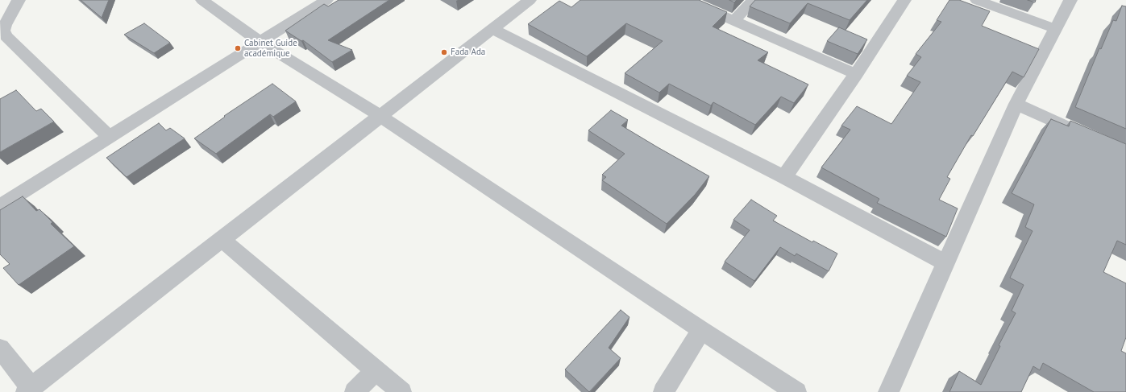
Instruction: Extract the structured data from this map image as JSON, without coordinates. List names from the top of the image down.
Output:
{
  "places": ["Cabinet Guide académique", "Fada Ada"]
}
